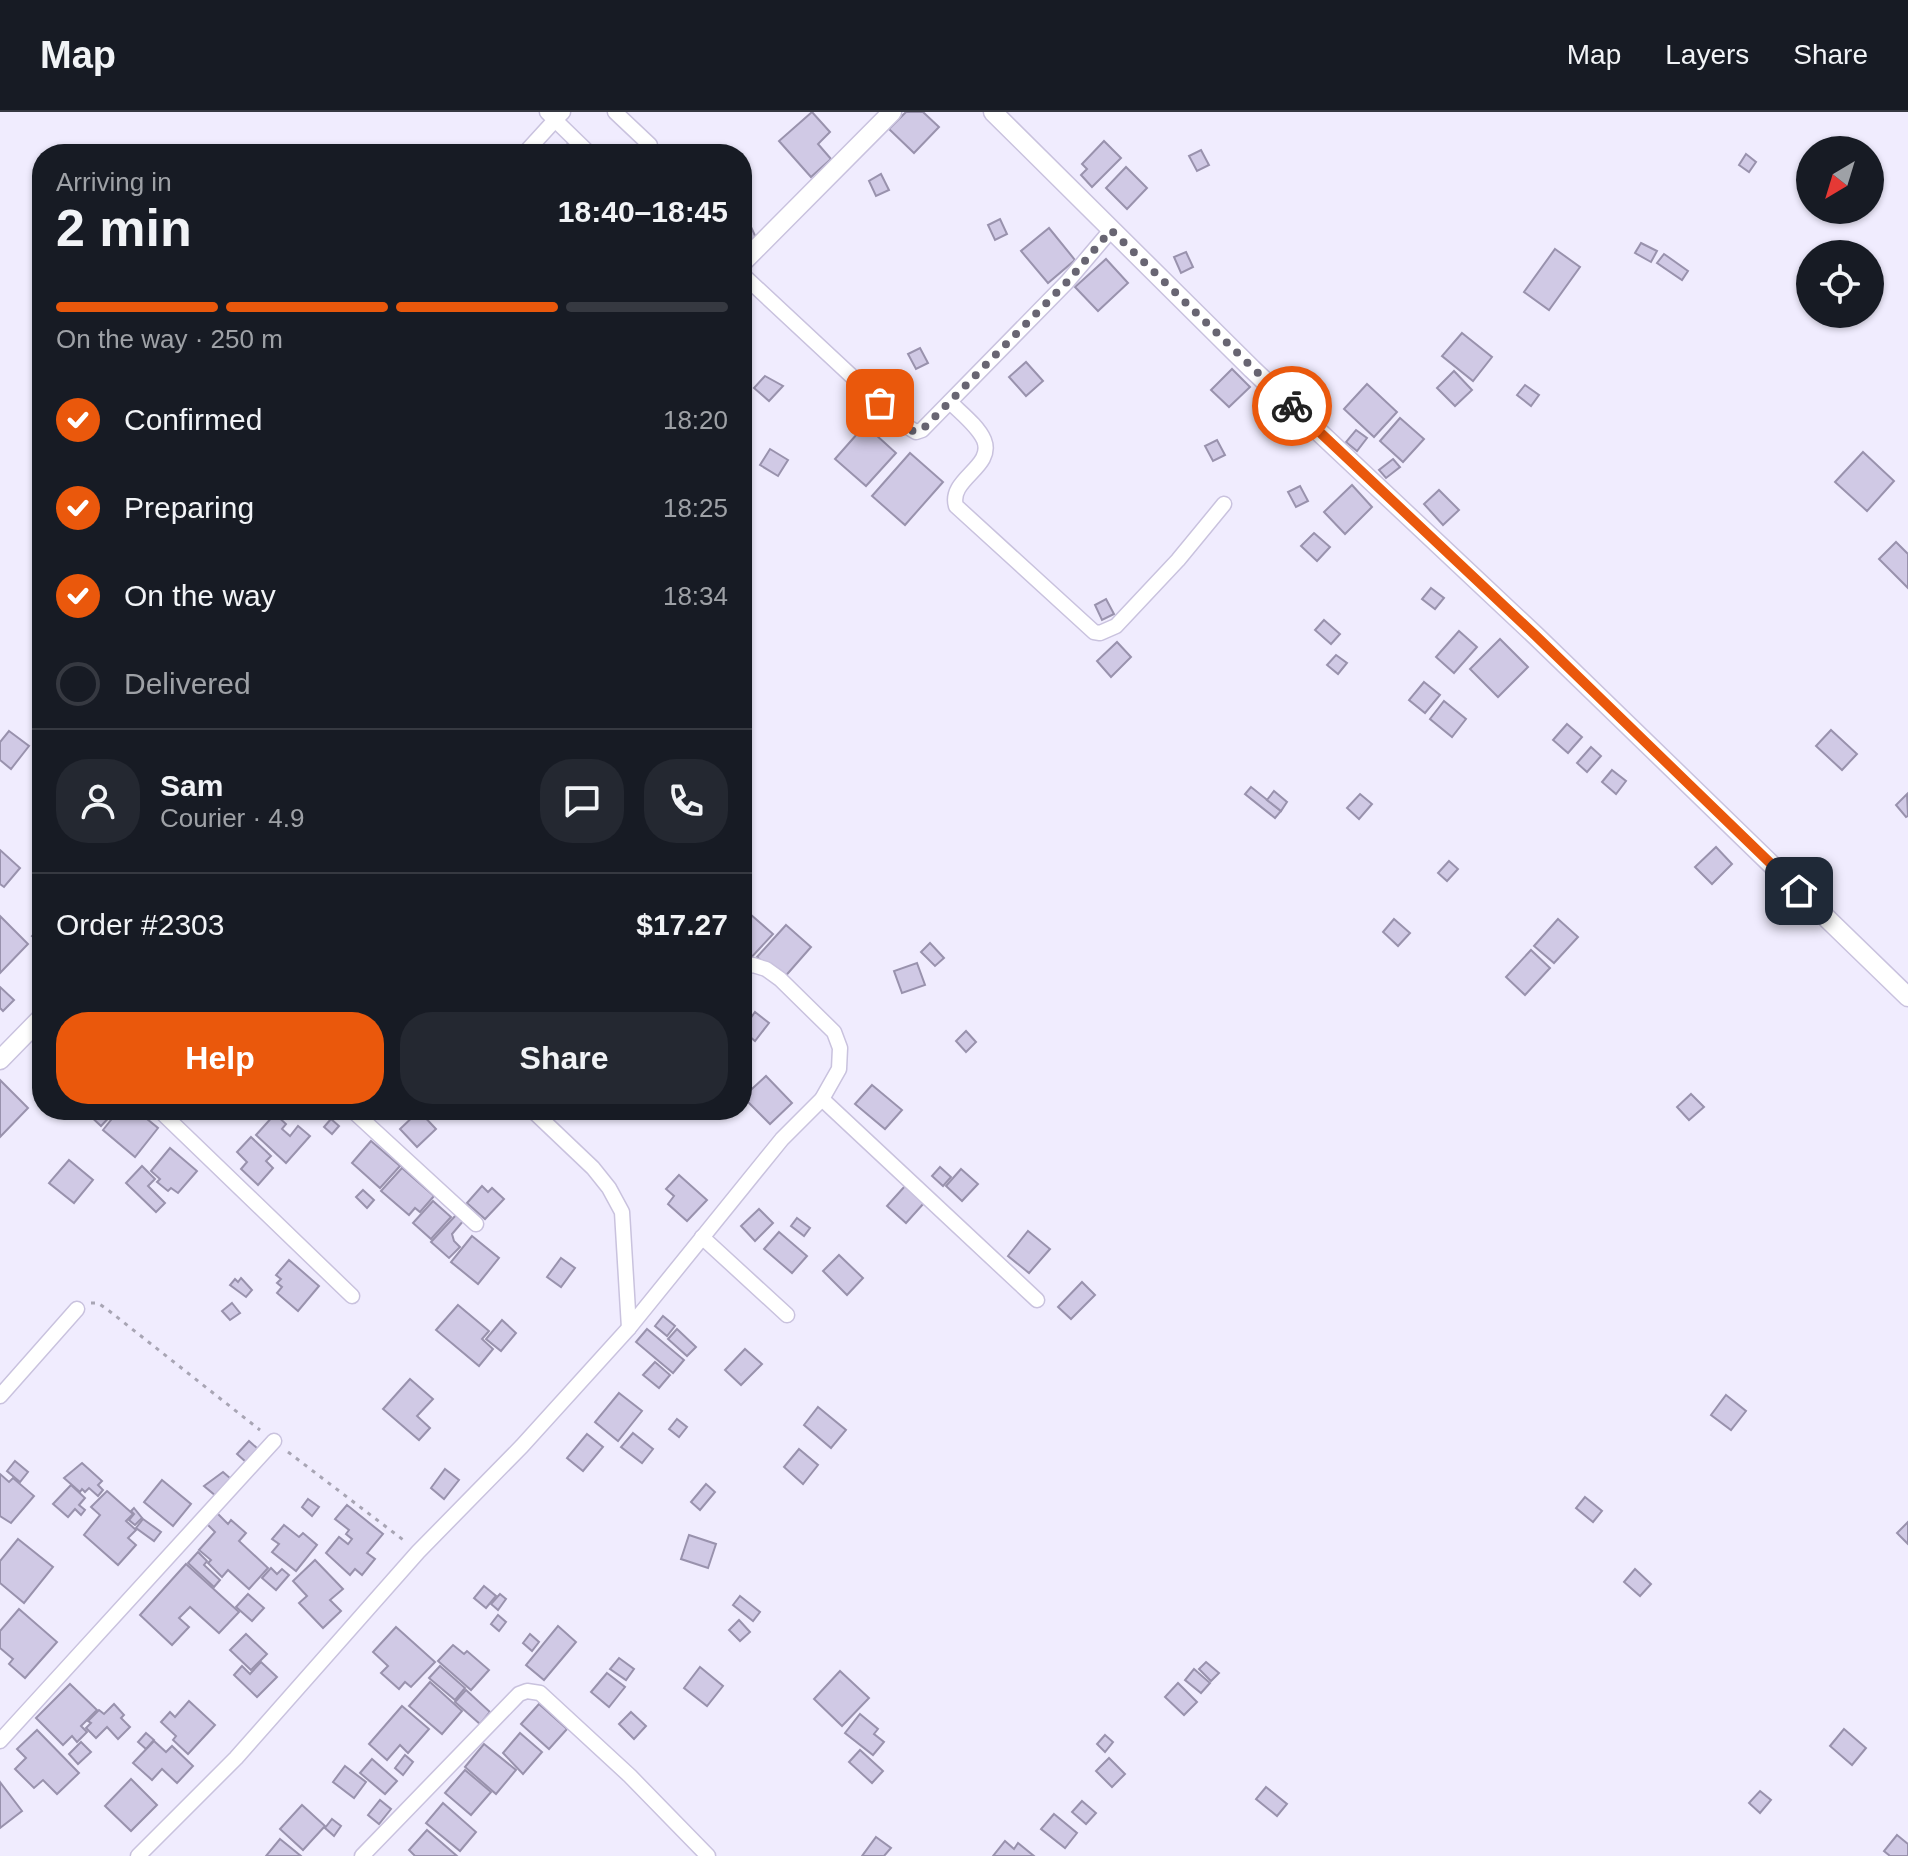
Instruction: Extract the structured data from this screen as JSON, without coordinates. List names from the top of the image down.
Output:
{
  "north": "bottom left",
  "page": {
    "header": "Map",
    "nav": ["Map", "Layers", "Share"],
    "heading": ["2 min", "Arriving in", "18:40–18:45"],
    "panel": [
      "Sam",
      "Courier · 4.9",
      "Order #2303",
      "$17.27"
    ],
    "bar": "On the way · 250 m",
    "list": [
      ["Confirmed", "18:20"],
      ["Preparing", "18:25"],
      ["On the way", "18:34"],
      "Delivered"
    ],
    "buttons": ["Help", "Share"]
  }
}
